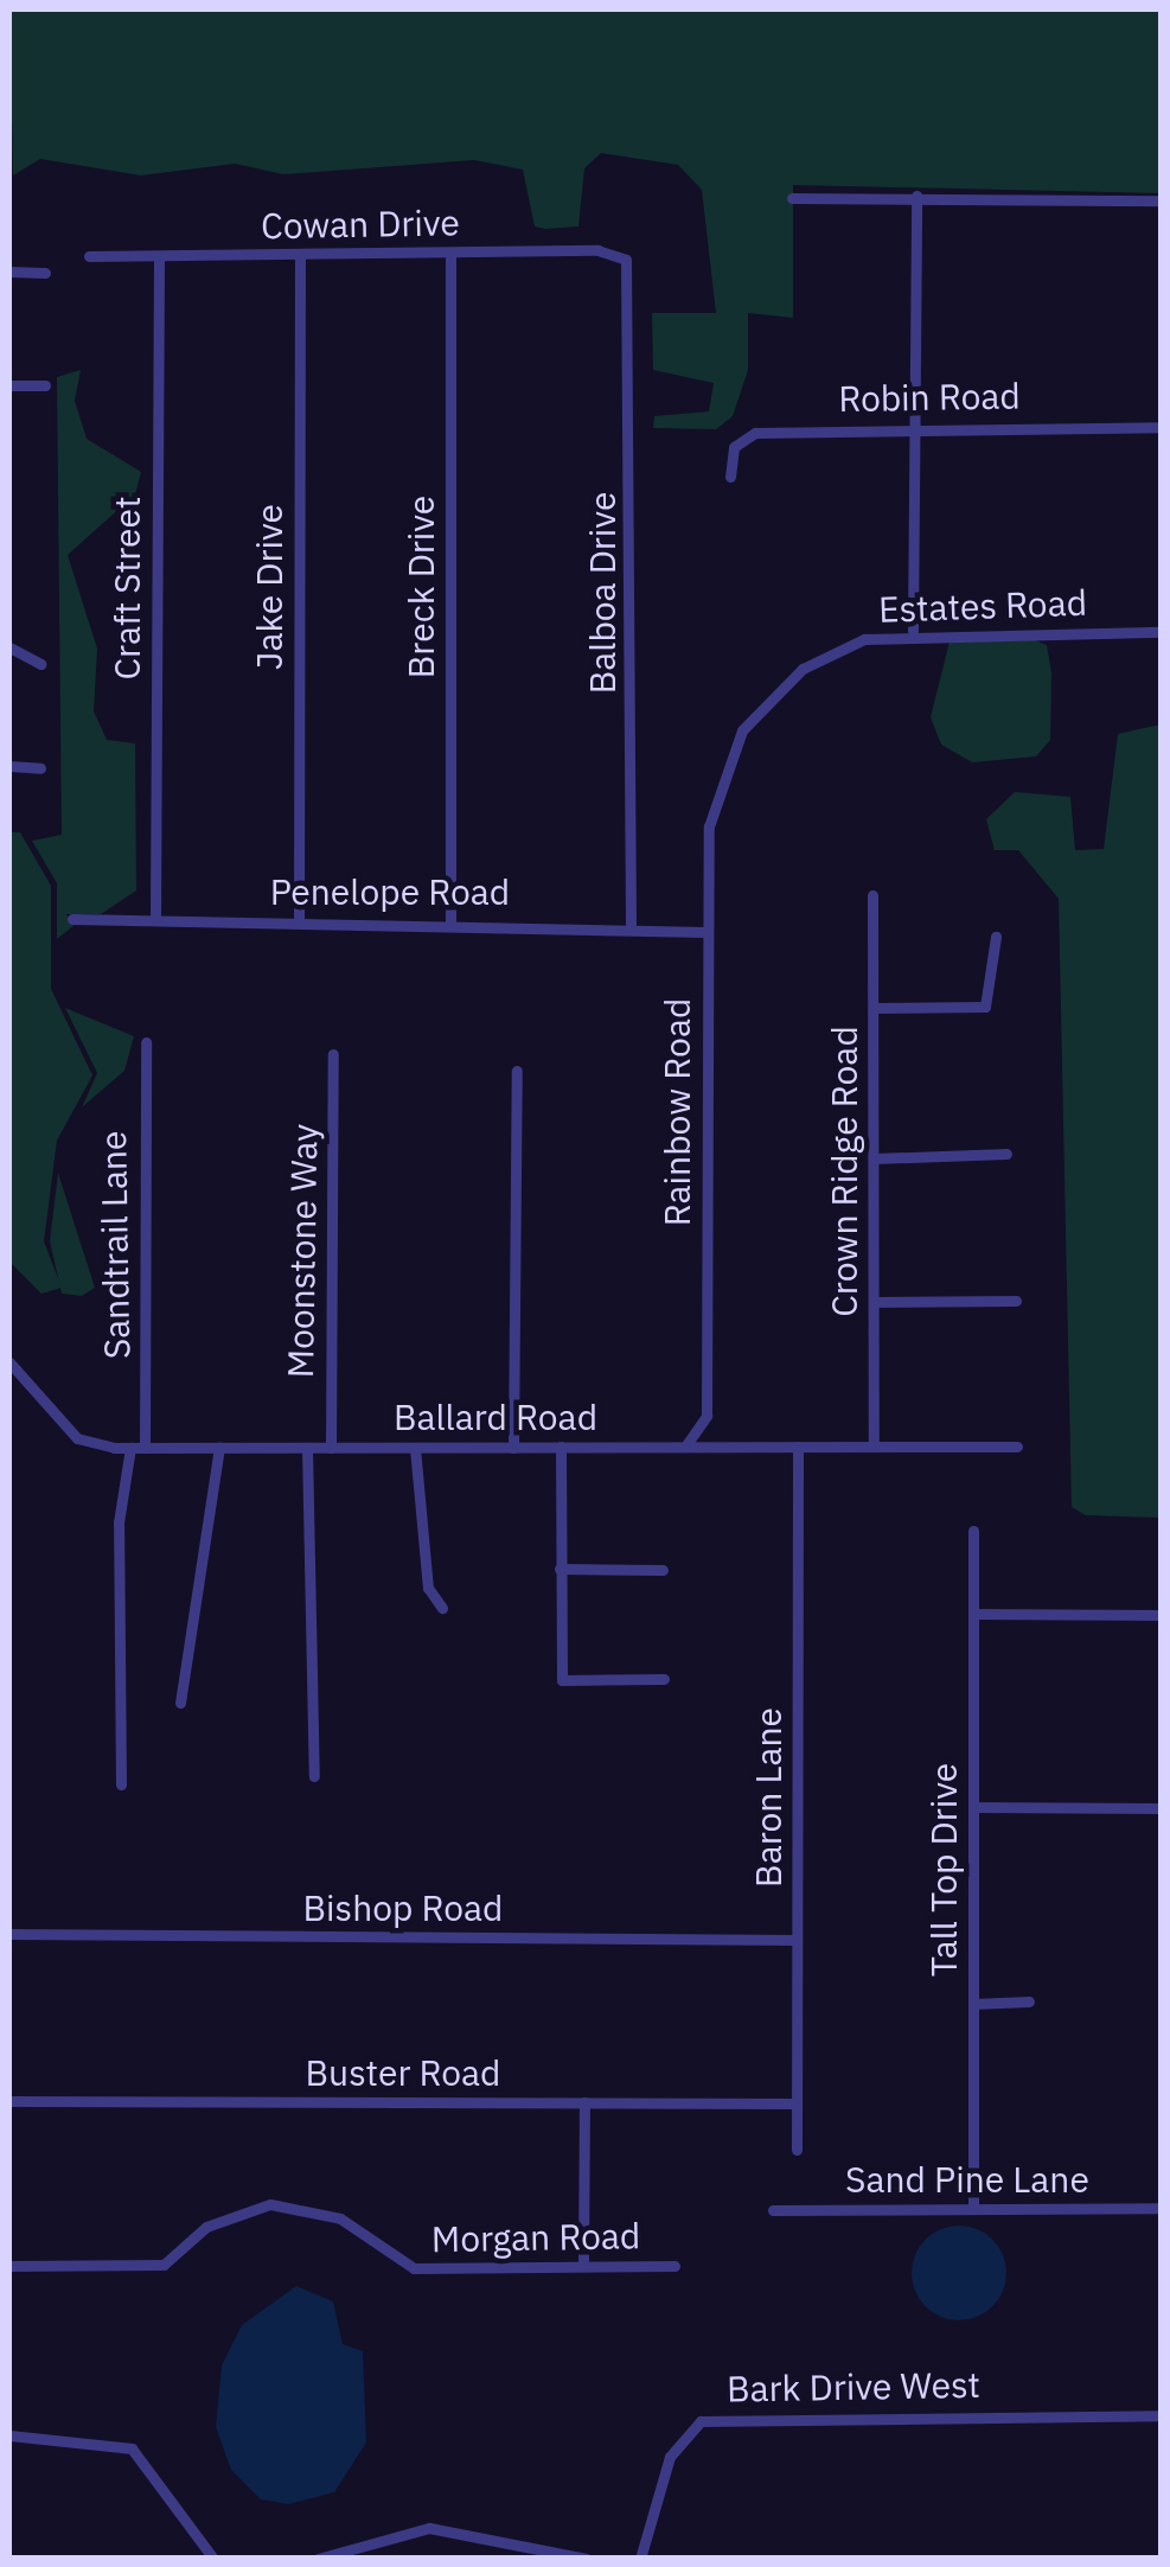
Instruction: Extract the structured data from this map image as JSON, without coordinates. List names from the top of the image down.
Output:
{
  "streets": {
    "street": [
      "Cowan Drive",
      "Robin Road",
      "Jake Drive",
      "Breck Drive",
      "Craft Street",
      "Balboa Drive",
      "Estates Road",
      "Penelope Road",
      "Rainbow Road",
      "Crown Ridge Road",
      "Sandtrail Lane",
      "Moonstone Way",
      "Ballard Road",
      "Baron Lane",
      "Tall Top Drive",
      "Bishop Road",
      "Buster Road",
      "Sand Pine Lane",
      "Morgan Road",
      "Bark Drive West"
    ]
  },
  "crossings": [
    ["Cowan Drive", "Jake Drive"],
    ["Cowan Drive", "Breck Drive"],
    ["Cowan Drive", "Craft Street"],
    ["Cowan Drive", "Balboa Drive"],
    ["Jake Drive", "Penelope Road"],
    ["Breck Drive", "Penelope Road"],
    ["Craft Street", "Penelope Road"],
    ["Balboa Drive", "Penelope Road"],
    ["Estates Road", "Rainbow Road"],
    ["Penelope Road", "Rainbow Road"],
    ["Rainbow Road", "Ballard Road"],
    ["Crown Ridge Road", "Ballard Road"],
    ["Sandtrail Lane", "Ballard Road"],
    ["Moonstone Way", "Ballard Road"],
    ["Ballard Road", "Baron Lane"],
    ["Baron Lane", "Bishop Road"],
    ["Baron Lane", "Buster Road"],
    ["Tall Top Drive", "Sand Pine Lane"]
  ]
}
